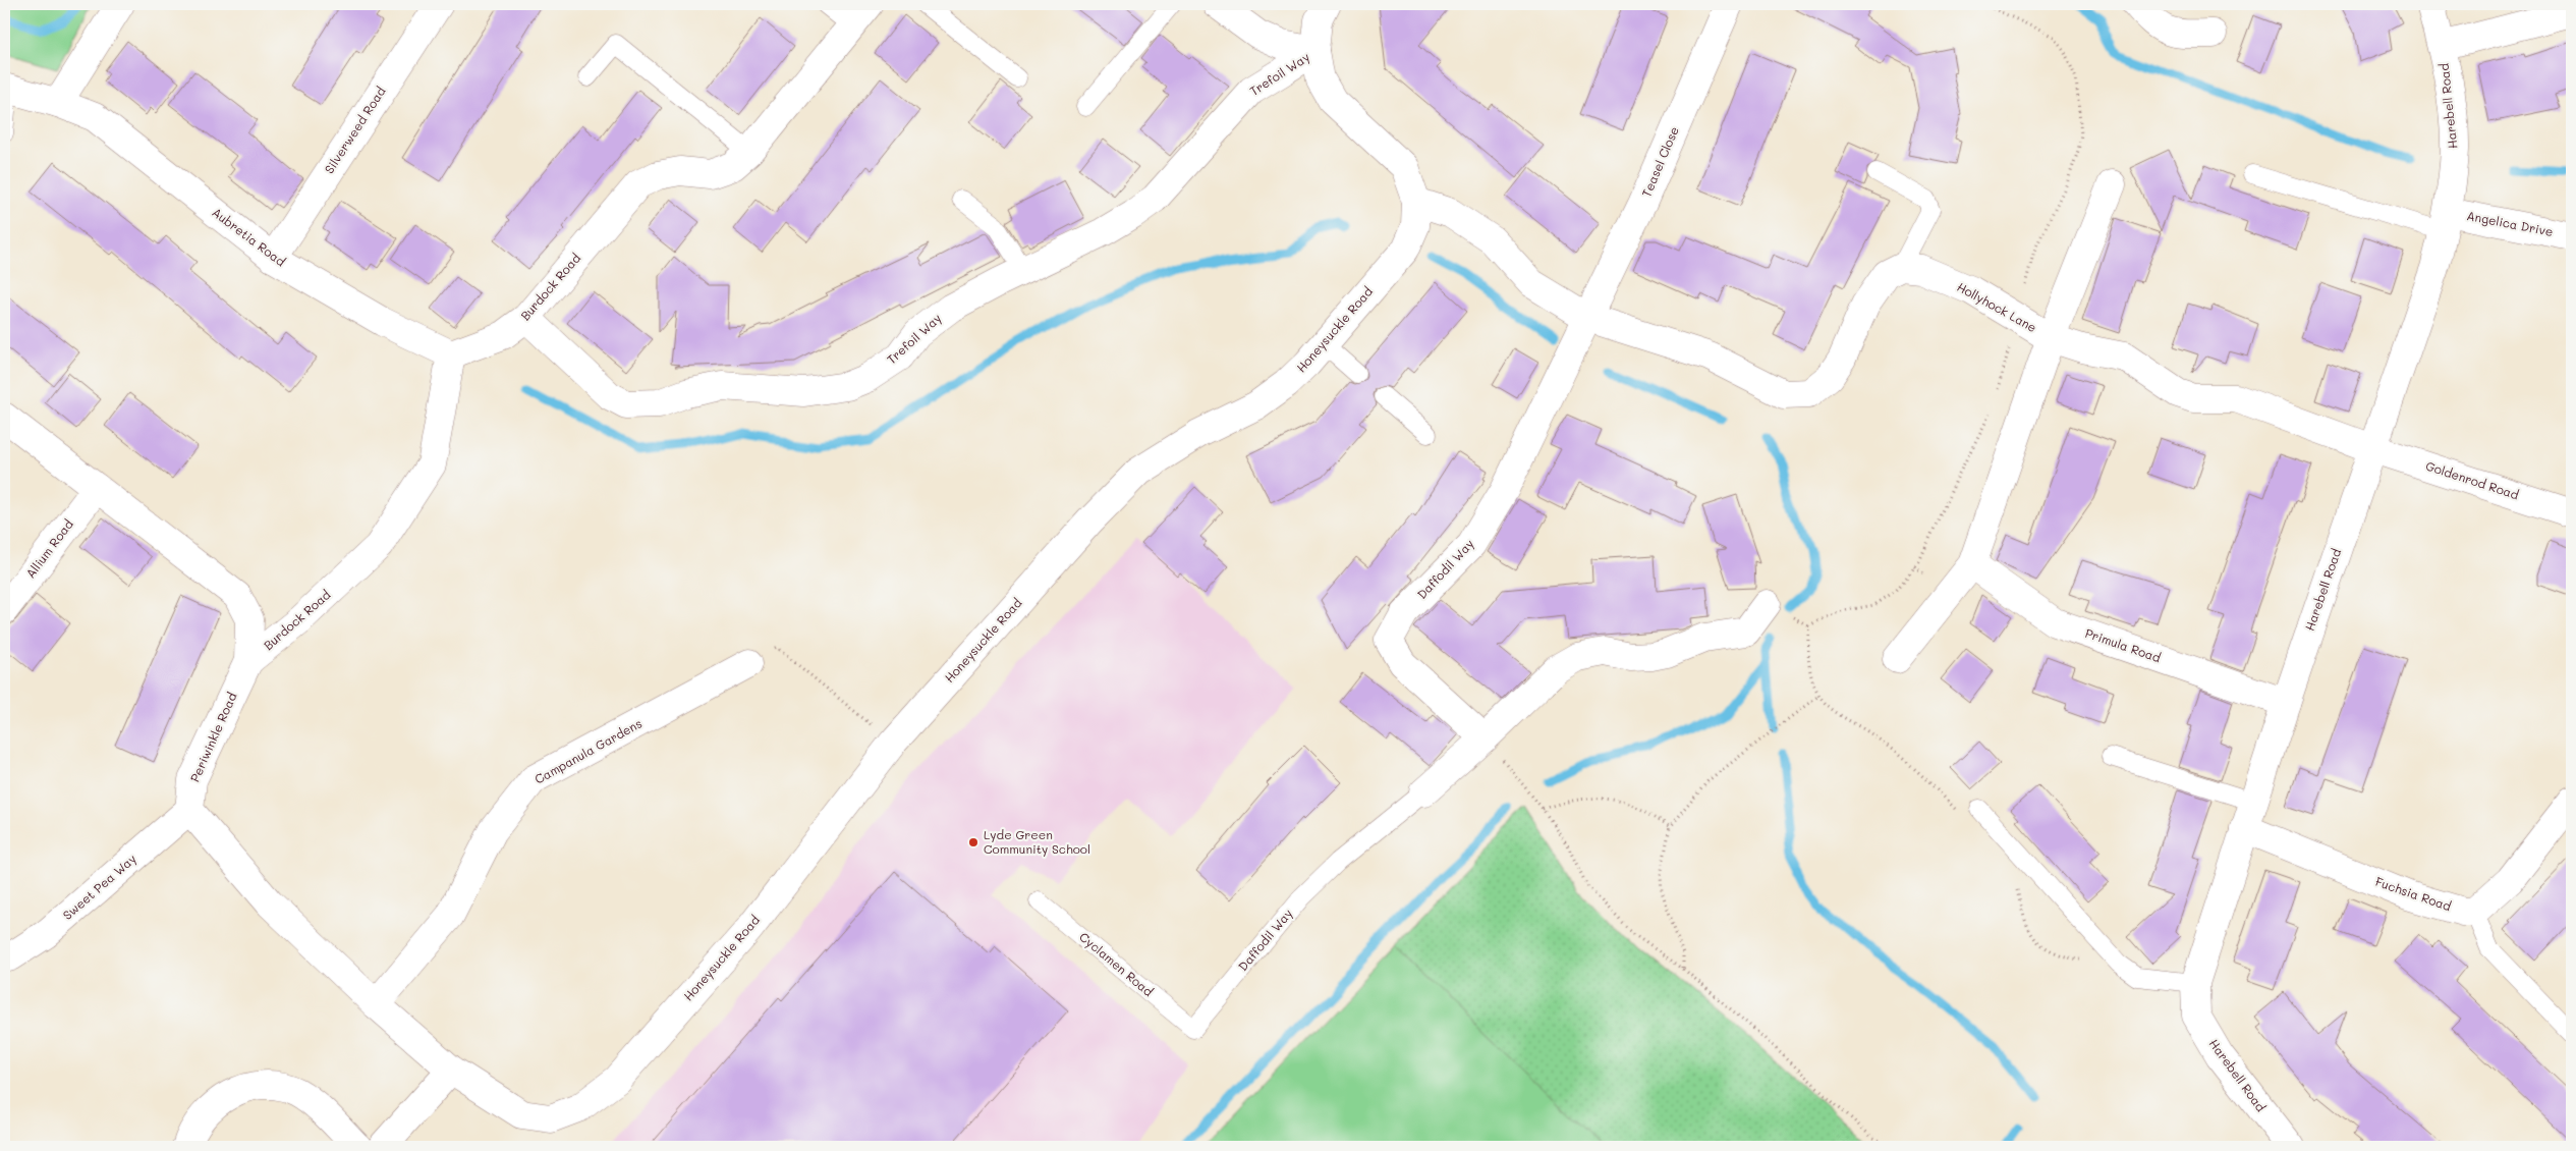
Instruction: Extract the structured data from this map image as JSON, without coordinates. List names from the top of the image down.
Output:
{
  "streets": {
    "street": [
      "Trefoil Way",
      "Harebell Road",
      "Silverweed Road",
      "Teasel Close",
      "Angelica Drive",
      "Aubretia Road",
      "Burdock Road",
      "Hollyhock Lane",
      "Honeysuckle Road",
      "Goldenrod Road",
      "Allium Road",
      "Daffodil Way",
      "Primula Road",
      "Periwinkle Road",
      "Campanula Gardens",
      "Sweet Pea Way",
      "Fuchsia Road"
    ],
    "lane": ["Cyclamen Road"]
  },
  "crossings": [
    ["Trefoil Way", "Burdock Road"],
    ["Trefoil Way", "Honeysuckle Road"],
    ["Harebell Road", "Angelica Drive"],
    ["Harebell Road", "Hollyhock Lane"],
    ["Harebell Road", "Goldenrod Road"],
    ["Harebell Road", "Primula Road"],
    ["Harebell Road", "Fuchsia Road"],
    ["Silverweed Road", "Aubretia Road"],
    ["Teasel Close", "Daffodil Way"],
    ["Aubretia Road", "Burdock Road"],
    ["Burdock Road", "Periwinkle Road"],
    ["Hollyhock Lane", "Goldenrod Road"],
    ["Allium Road", "Periwinkle Road"],
    ["Daffodil Way", "Cyclamen Road"],
    ["Periwinkle Road", "Sweet Pea Way"]
  ],
  "places": ["Lyde Green Community School"]
}
